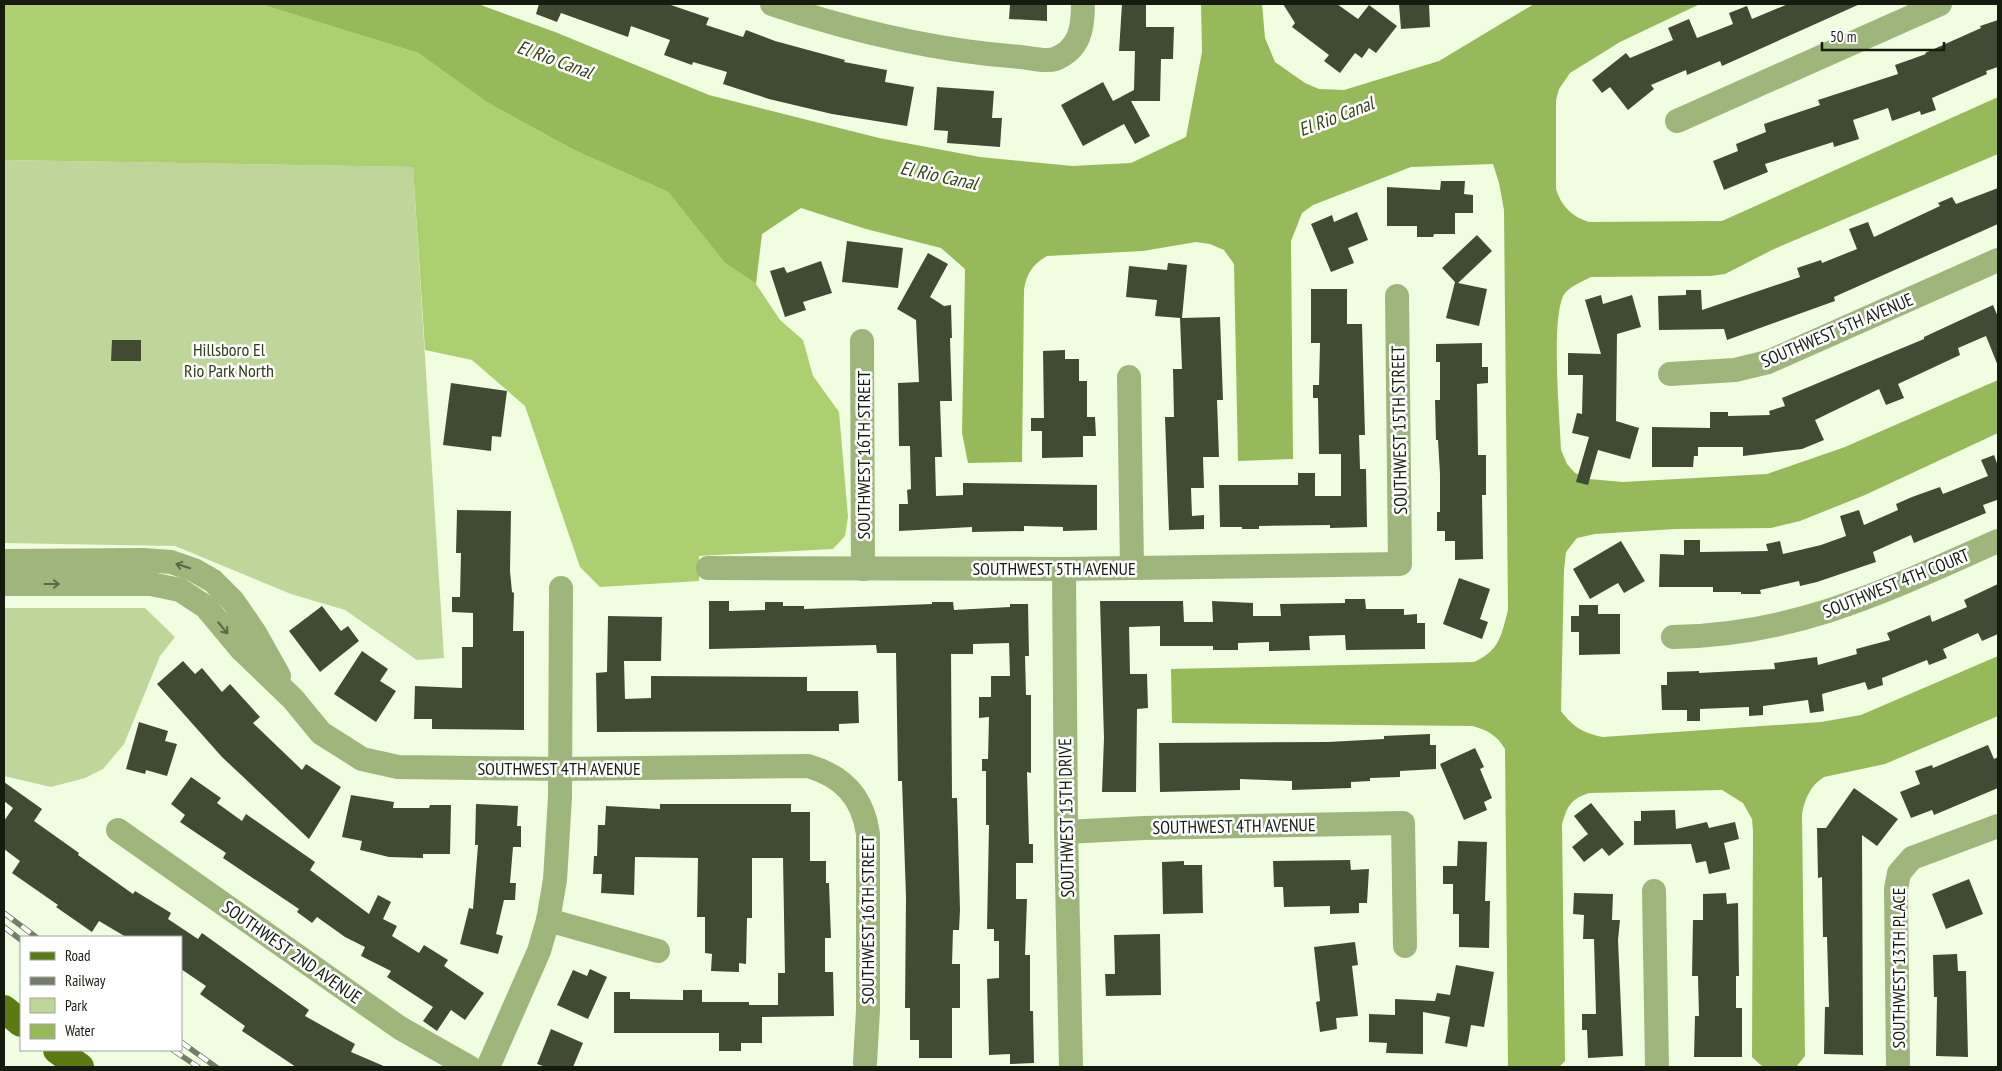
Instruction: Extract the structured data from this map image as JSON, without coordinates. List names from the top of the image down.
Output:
{
  "streets": {
    "street": [
      "SOUTHWEST 5TH AVENUE",
      "SOUTHWEST 15TH STREET",
      "SOUTHWEST 16TH STREET",
      "SOUTHWEST 4TH COURT",
      "SOUTHWEST 4TH AVENUE",
      "SOUTHWEST 15TH DRIVE",
      "SOUTHWEST 2ND AVENUE",
      "SOUTHWEST 13TH PLACE"
    ]
  },
  "crossings": [
    ["SOUTHWEST 5TH AVENUE", "SOUTHWEST 15TH STREET"],
    ["SOUTHWEST 5TH AVENUE", "SOUTHWEST 16TH STREET"],
    ["SOUTHWEST 5TH AVENUE", "SOUTHWEST 15TH DRIVE"],
    ["SOUTHWEST 16TH STREET", "SOUTHWEST 4TH AVENUE"],
    ["SOUTHWEST 4TH AVENUE", "SOUTHWEST 15TH DRIVE"]
  ],
  "water": ["El Rio Canal"],
  "parks": ["Hillsboro El Rio Park North"],
  "legend": [
    "Road",
    "Railway",
    "Park",
    "Water"
  ],
  "scale_bar": "50 m"
}
